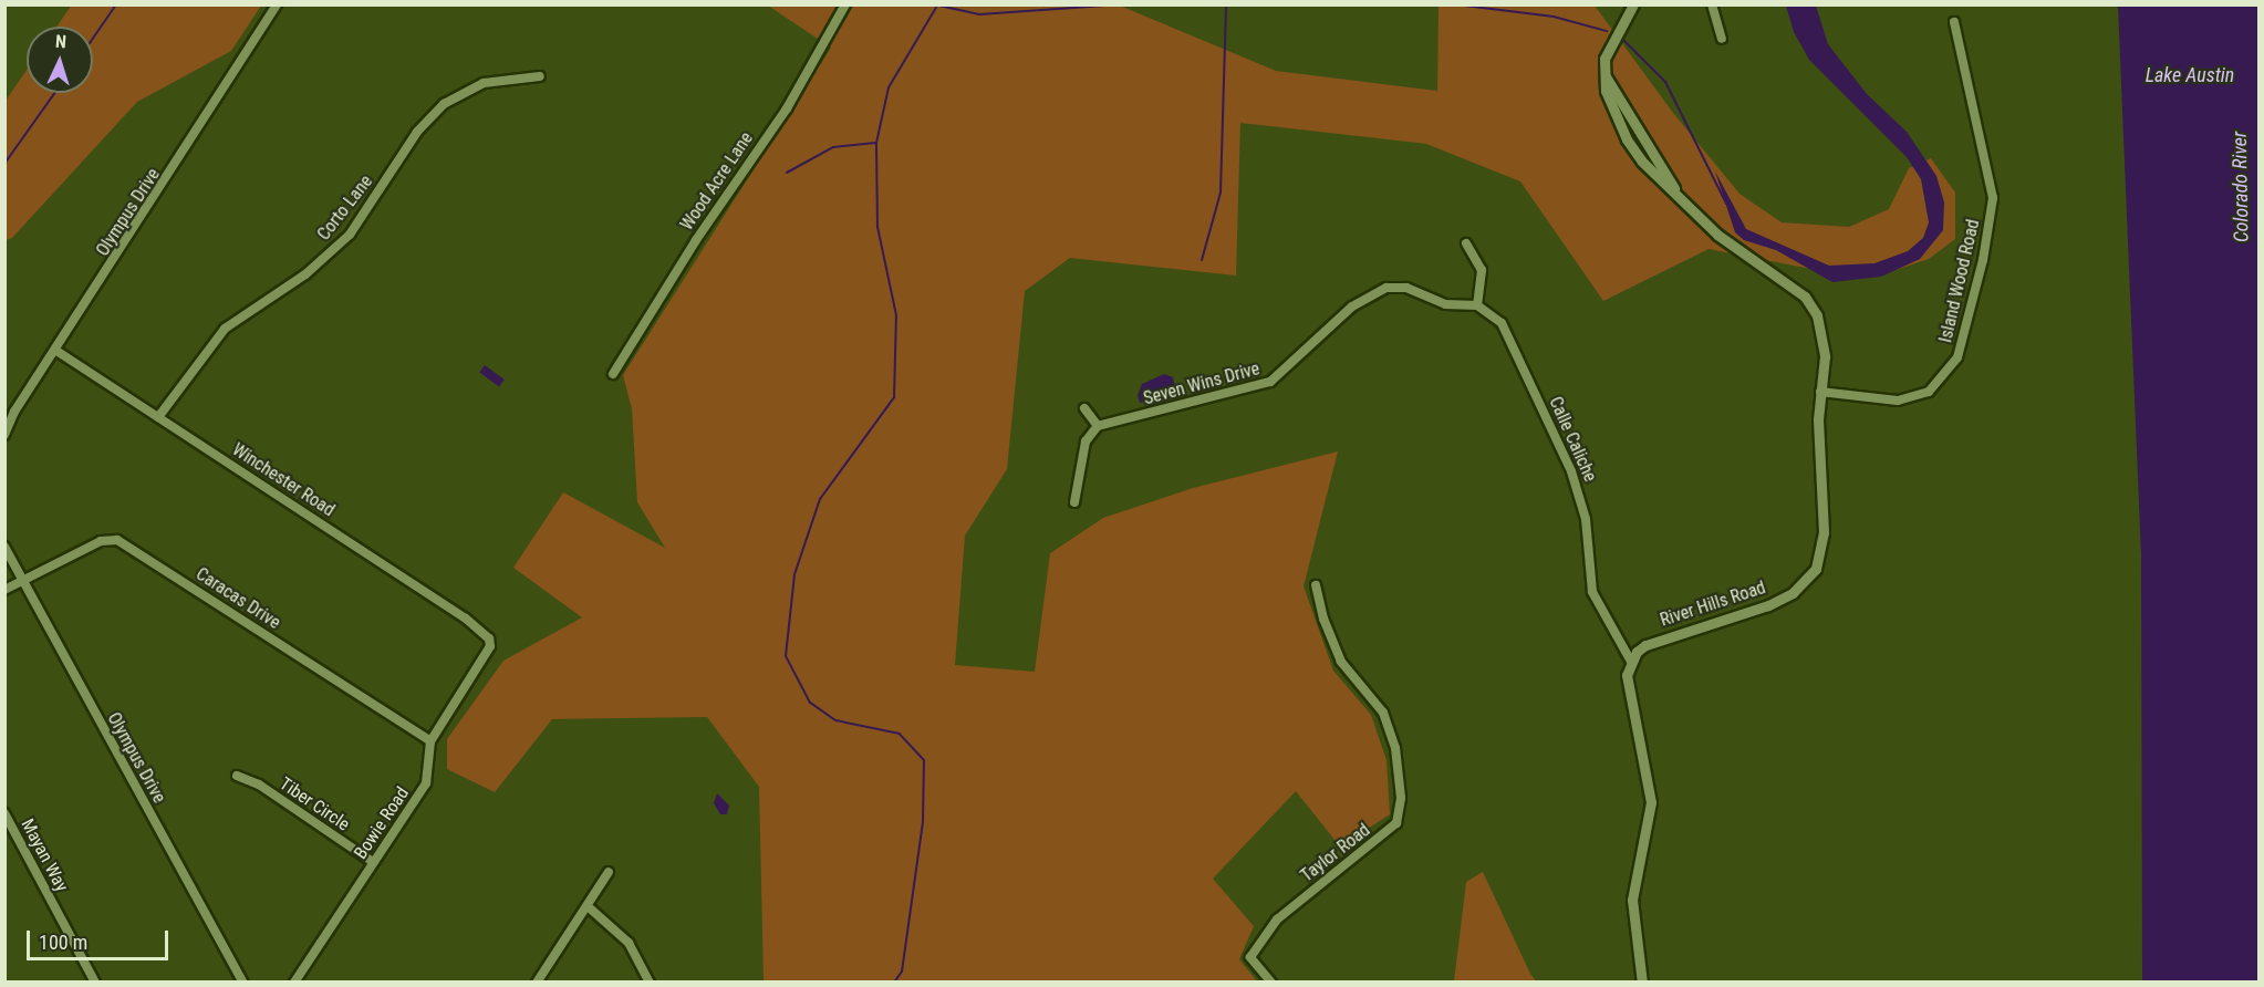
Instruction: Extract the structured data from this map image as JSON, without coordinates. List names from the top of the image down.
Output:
{
  "streets": {
    "street": [
      "Wood Acre Lane",
      "Corto Lane",
      "Olympus Drive",
      "Island Wood Road",
      "Seven Wins Drive",
      "Calle Caliche",
      "Winchester Road",
      "Caracas Drive",
      "River Hills Road",
      "Tiber Circle",
      "Bowie Road",
      "Taylor Road",
      "Mayan Way"
    ]
  },
  "crossings": [
    ["Corto Lane", "Winchester Road"],
    ["Olympus Drive", "Winchester Road"],
    ["Olympus Drive", "Caracas Drive"],
    ["Island Wood Road", "River Hills Road"],
    ["Seven Wins Drive", "Calle Caliche"],
    ["Calle Caliche", "River Hills Road"],
    ["Winchester Road", "Bowie Road"],
    ["Caracas Drive", "Bowie Road"],
    ["Tiber Circle", "Bowie Road"]
  ],
  "water": ["Lake Austin", "Colorado River"],
  "scale_bar": "100 m",
  "north": "top"
}
